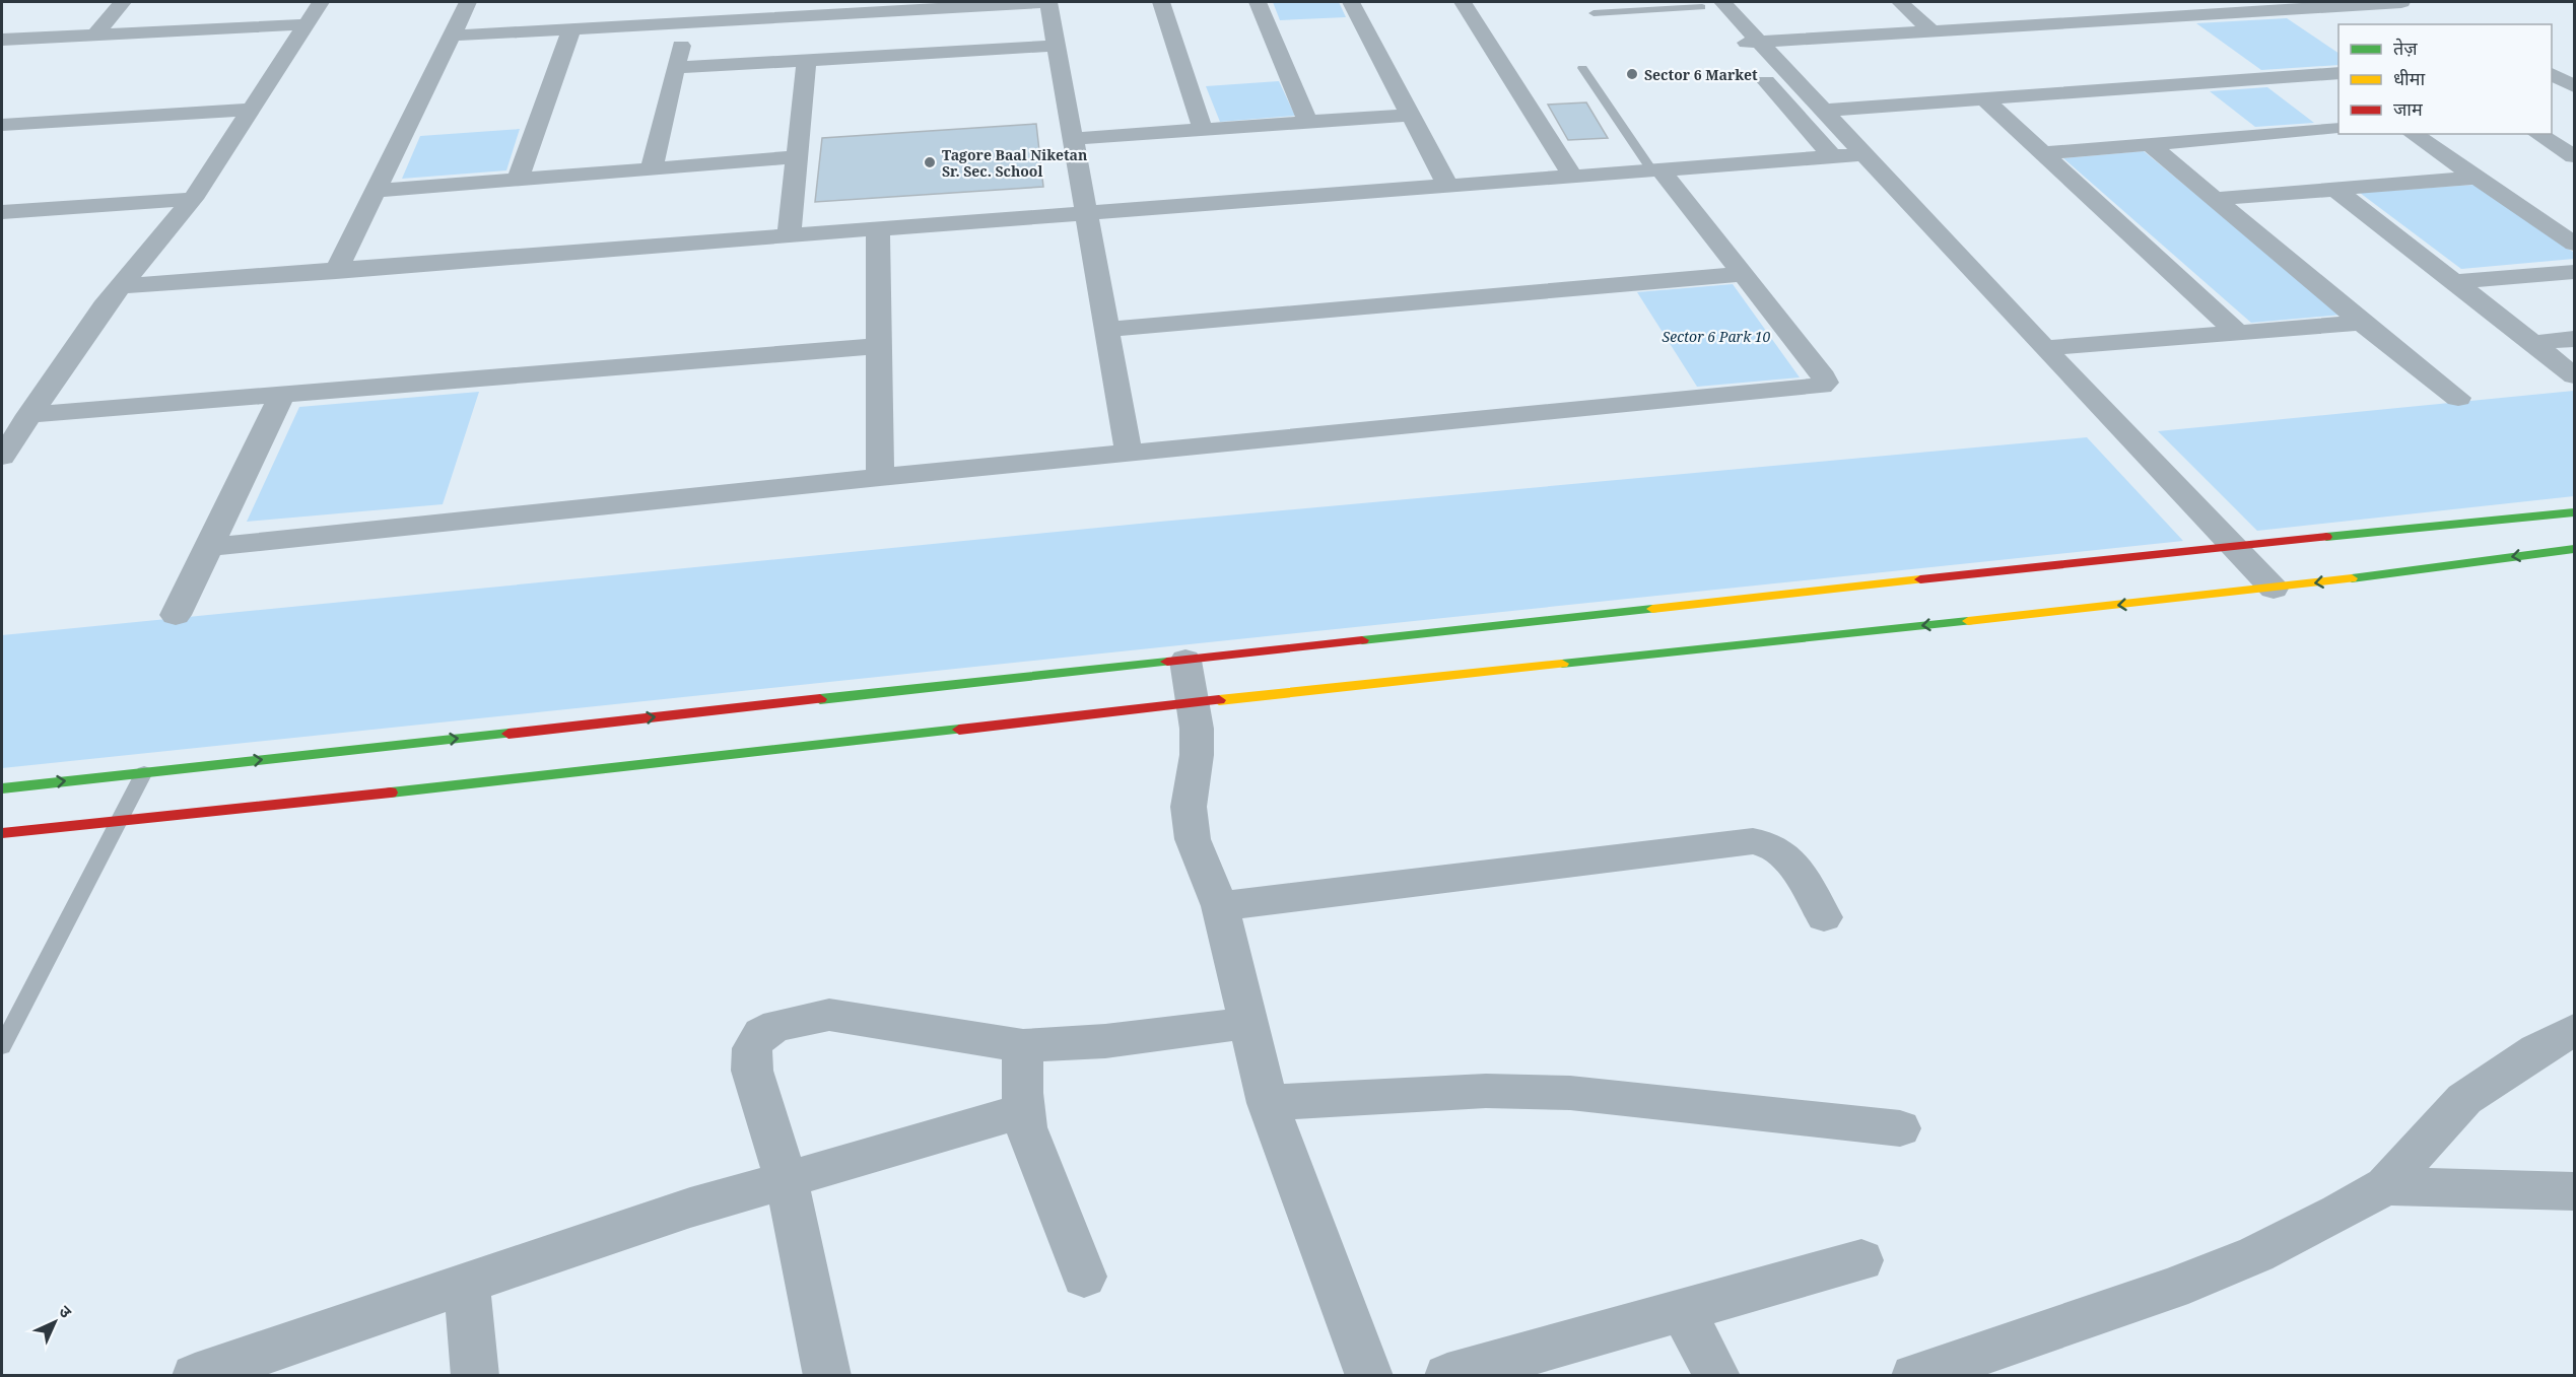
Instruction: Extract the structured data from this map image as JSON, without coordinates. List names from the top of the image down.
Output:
{
  "parks": ["Sector 6 Park 10"],
  "places": ["Sector 6 Market", "Tagore Baal Niketan Sr. Sec. School"],
  "legend": ["तेज़", "धीमा", "जाम"],
  "north": "top right"
}
